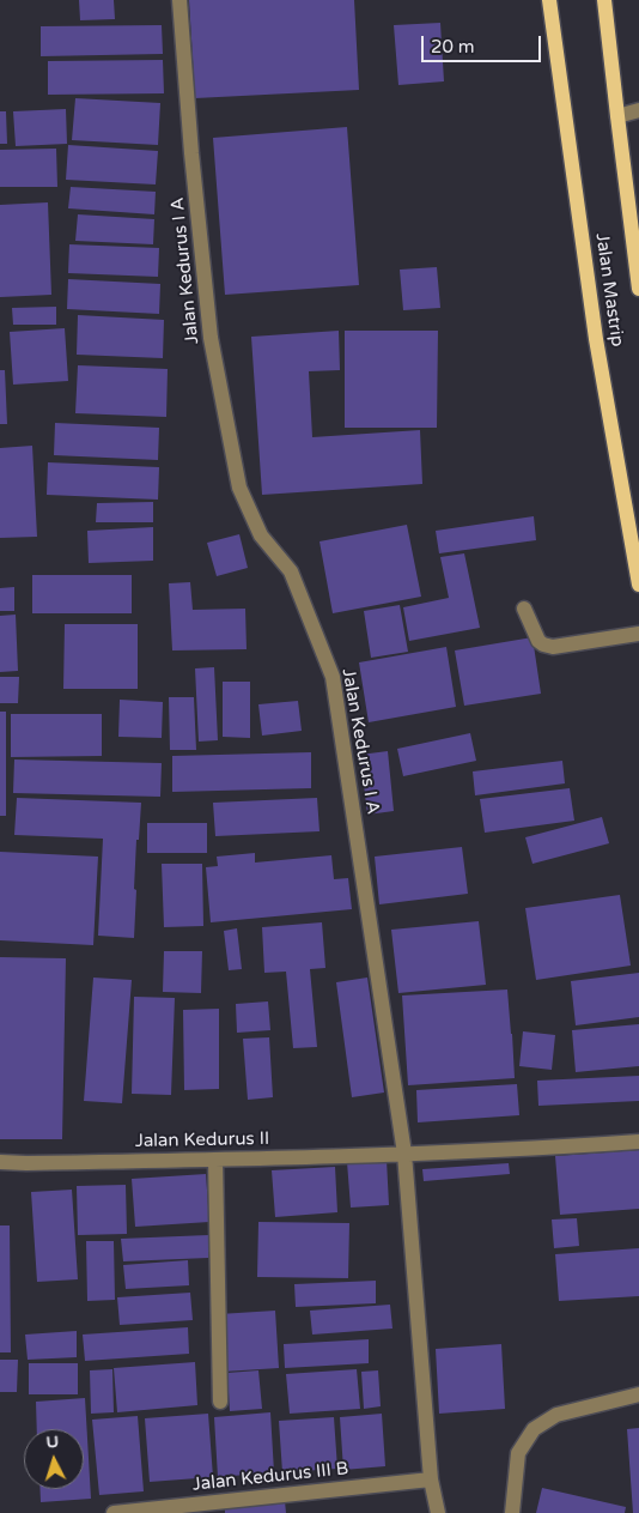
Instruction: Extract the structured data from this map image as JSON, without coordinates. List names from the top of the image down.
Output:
{
  "streets": {
    "main road": ["Jalan Mastrip"],
    "street": ["Jalan Kedurus I A", "Jalan Kedurus II", "Jalan Kedurus III B"]
  },
  "crossings": [
    ["Jalan Kedurus I A", "Jalan Kedurus II"]
  ],
  "scale_bar": "20 m",
  "north": "top"
}
